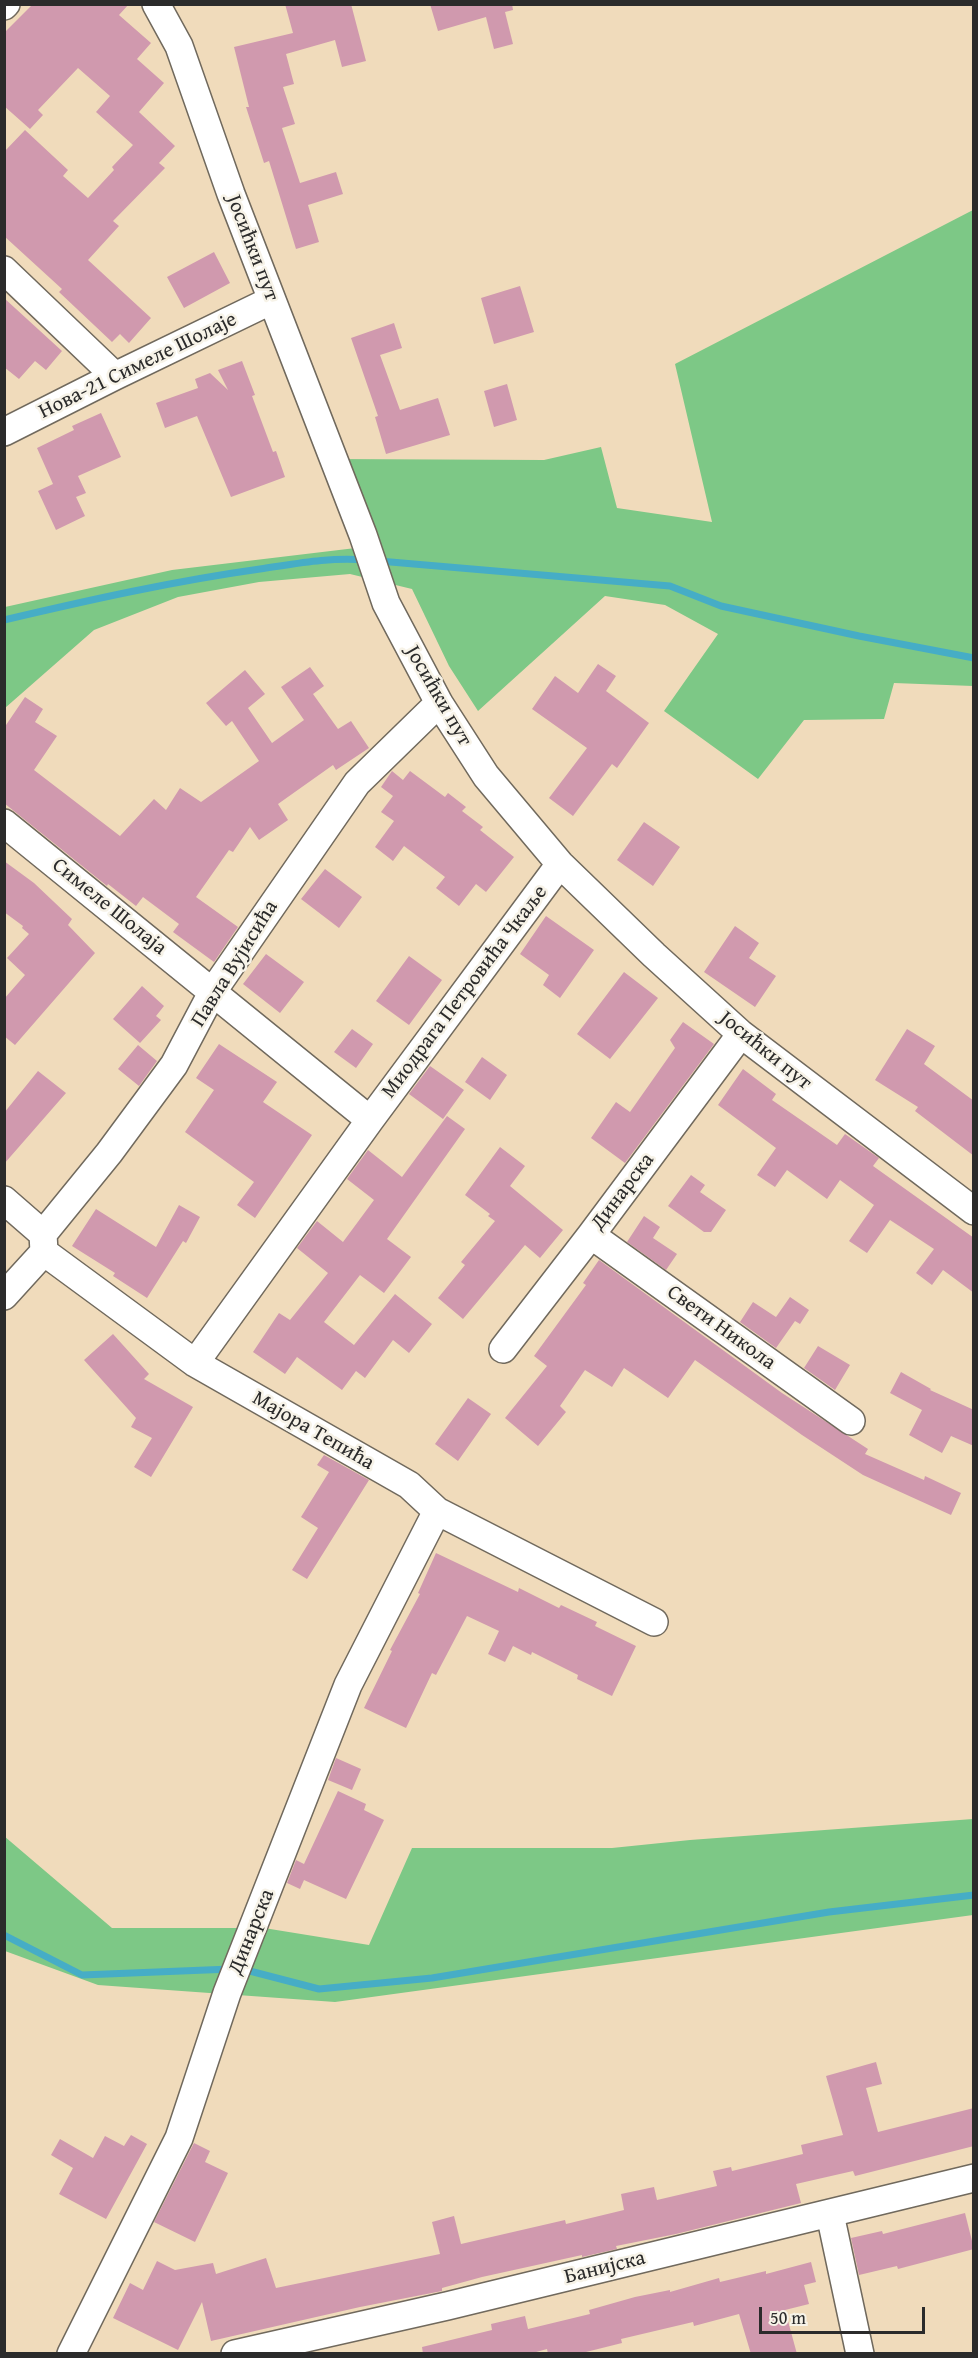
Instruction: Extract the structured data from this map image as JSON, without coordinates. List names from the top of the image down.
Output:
{
  "streets": {
    "street": [
      "Јосићки пут",
      "Нова-21 Симеле Шолаје",
      "Симеле Шолаја",
      "Павла Вујисића",
      "Миодрага Петровића Чкаље",
      "Динарска",
      "Свети Никола",
      "Мајора Тепића",
      "Банијска"
    ]
  },
  "crossings": [
    ["Јосићки пут", "Нова-21 Симеле Шолаје"],
    ["Јосићки пут", "Павла Вујисића"],
    ["Јосићки пут", "Миодрага Петровића Чкаље"],
    ["Јосићки пут", "Динарска"],
    ["Симеле Шолаја", "Павла Вујисића"],
    ["Симеле Шолаја", "Миодрага Петровића Чкаље"],
    ["Павла Вујисића", "Миодрага Петровића Чкаље"],
    ["Павла Вујисића", "Мајора Тепића"],
    ["Миодрага Петровића Чкаље", "Мајора Тепића"],
    ["Динарска", "Свети Никола"],
    ["Динарска", "Мајора Тепића"]
  ],
  "scale_bar": "50 m"
}
